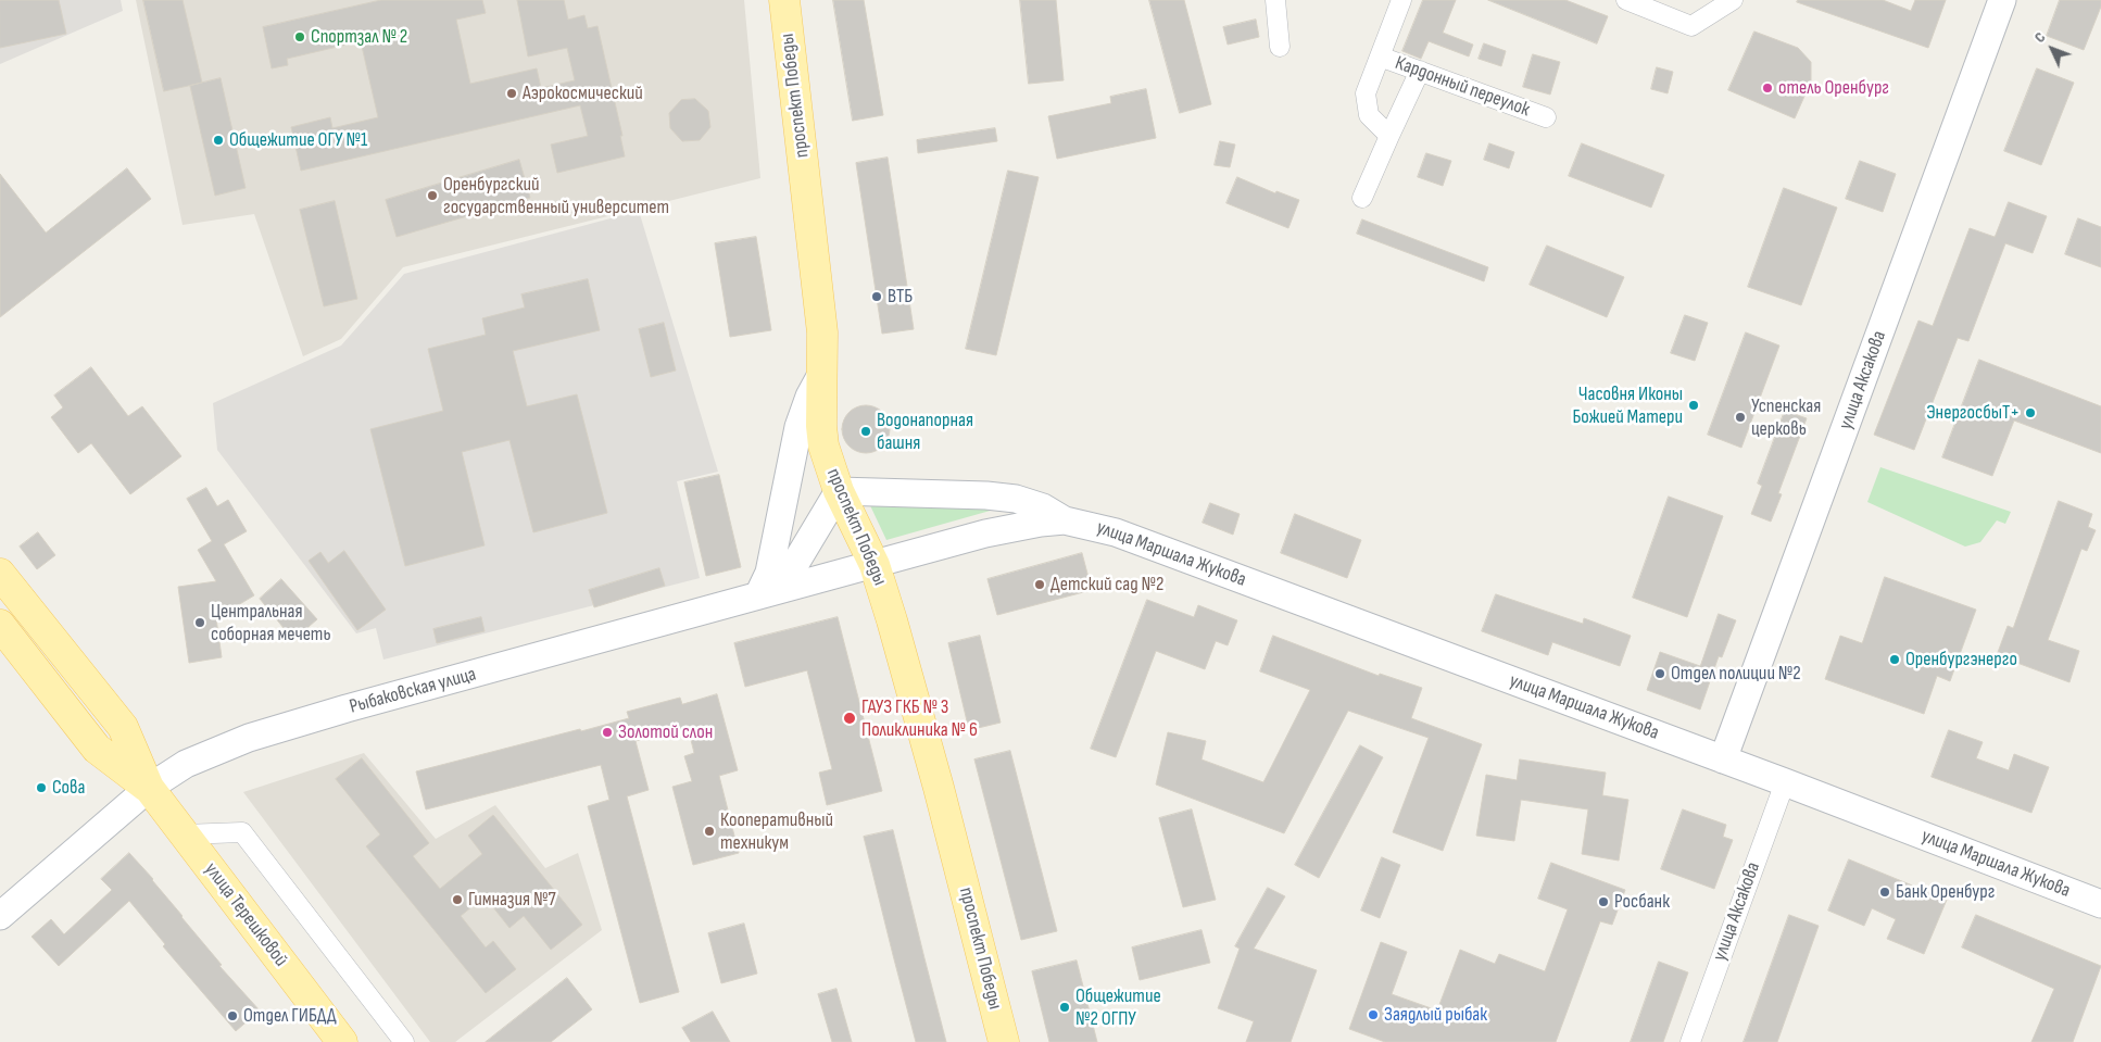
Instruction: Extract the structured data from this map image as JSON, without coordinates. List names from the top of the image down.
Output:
{
  "streets": {
    "main road": [
      "проспект Победы",
      "улица Аксакова",
      "улица Маршала Жукова",
      "Рыбаковская улица",
      "улица Терешковой"
    ],
    "street": ["Кардонный переулок"]
  },
  "crossings": [
    ["проспект Победы", "улица Маршала Жукова"],
    ["проспект Победы", "Рыбаковская улица"],
    ["улица Аксакова", "улица Маршала Жукова"],
    ["улица Маршала Жукова", "Рыбаковская улица"],
    ["Рыбаковская улица", "улица Терешковой"]
  ],
  "places": [
    "Спортзал № 2",
    "отель Оренбург",
    "Аэрокосмический",
    "Общежитие ОГУ №1",
    "Оренбургский государственный университет",
    "ВТБ",
    "Часовня Иконы Божией Матери",
    "ЭнергосбыТ+",
    "Успенская церковь",
    "Водонапорная башня",
    "Детский сад №2",
    "Центральная соборная мечеть",
    "Оренбургэнерго",
    "Отдел полиции №2",
    "ГАУЗ ГКБ № 3 Поликлиника № 6",
    "Золотой слон",
    "Сова",
    "Кооперативный техникум",
    "Банк Оренбург",
    "Гимназия №7",
    "Росбанк",
    "Общежитие №2 ОГПУ",
    "Заядлый рыбак",
    "Отдел ГИБДД"
  ],
  "north": "top left"
}
